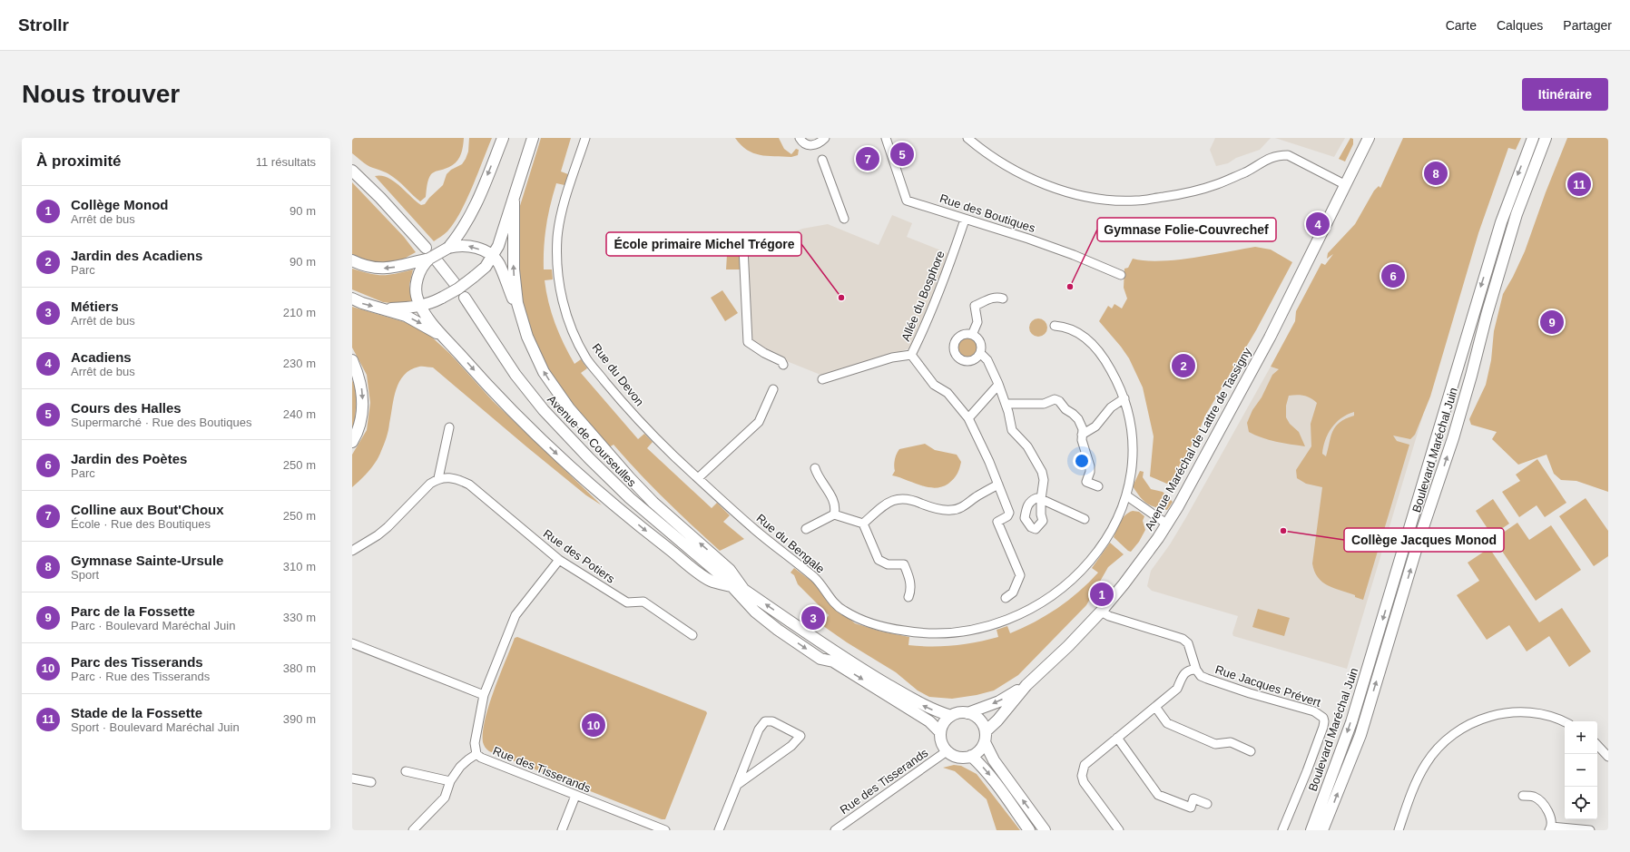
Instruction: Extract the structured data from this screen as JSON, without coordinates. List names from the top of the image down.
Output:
{
  "streets": {
    "main road": ["Avenue Maréchal de Lattre de Tassigny", "Avenue de Courseulles", "Boulevard Maréchal Juin"],
    "street": [
      "Rue des Boutiques",
      "Allée du Bosphore",
      "Rue du Devon",
      "Rue du Bengale",
      "Rue des Potiers",
      "Rue Jacques Prévert",
      "Rue des Tisserands"
    ]
  },
  "crossings": [
    ["Rue des Boutiques", "Allée du Bosphore"],
    ["Rue du Devon", "Rue du Bengale"],
    ["Avenue Maréchal de Lattre de Tassigny", "Avenue de Courseulles"],
    ["Avenue Maréchal de Lattre de Tassigny", "Rue des Tisserands"],
    ["Avenue de Courseulles", "Rue des Tisserands"],
    ["Rue des Potiers", "Rue des Tisserands"]
  ],
  "places": ["Gymnase Folie-Couvrechef", "École primaire Michel Trégore", "Collège Jacques Monod"],
  "page": {
    "header": "Strollr",
    "nav": ["Carte", "Calques", "Partager"],
    "buttons": "Itinéraire",
    "title": "Nous trouver",
    "heading": ["À proximité", "11 résultats"],
    "pins": [
      "5",
      "7",
      "8",
      "11",
      "4",
      "6",
      "9",
      "2",
      "1",
      "3",
      "10"
    ],
    "list": [
      {
        "mark": "1",
        "name": "Collège Monod",
        "note": "Arrêt de bus",
        "value": "90 m"
      },
      {
        "mark": "2",
        "name": "Jardin des Acadiens",
        "note": "Parc",
        "value": "90 m"
      },
      {
        "mark": "3",
        "name": "Métiers",
        "note": "Arrêt de bus",
        "value": "210 m"
      },
      {
        "mark": "4",
        "name": "Acadiens",
        "note": "Arrêt de bus",
        "value": "230 m"
      },
      {
        "mark": "5",
        "name": "Cours des Halles",
        "note": "Supermarché · Rue des Boutiques",
        "value": "240 m"
      },
      {
        "mark": "6",
        "name": "Jardin des Poètes",
        "note": "Parc",
        "value": "250 m"
      },
      {
        "mark": "7",
        "name": "Colline aux Bout'Choux",
        "note": "École · Rue des Boutiques",
        "value": "250 m"
      },
      {
        "mark": "8",
        "name": "Gymnase Sainte-Ursule",
        "note": "Sport",
        "value": "310 m"
      },
      {
        "mark": "9",
        "name": "Parc de la Fossette",
        "note": "Parc · Boulevard Maréchal Juin",
        "value": "330 m"
      },
      {
        "mark": "10",
        "name": "Parc des Tisserands",
        "note": "Parc · Rue des Tisserands",
        "value": "380 m"
      },
      {
        "mark": "11",
        "name": "Stade de la Fossette",
        "note": "Sport · Boulevard Maréchal Juin",
        "value": "390 m"
      }
    ],
    "map_buttons": ["+", "−"]
  }
}
